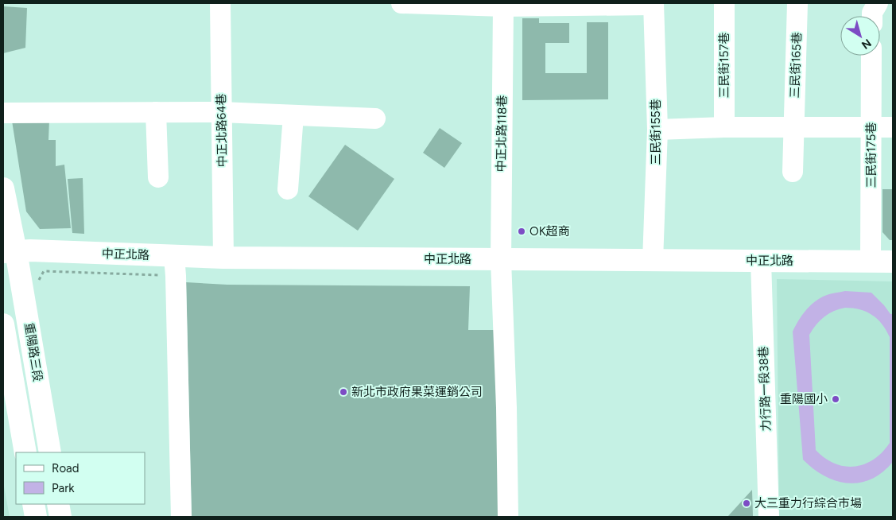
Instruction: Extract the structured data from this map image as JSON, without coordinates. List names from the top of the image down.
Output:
{
  "streets": {
    "main road": ["中正北路", "重陽路三段"],
    "street": [
      "三民街157巷",
      "三民街165巷",
      "中正北路64巷",
      "三民街155巷",
      "中正北路118巷",
      "三民街175巷",
      "力行路一段38巷"
    ]
  },
  "crossings": [
    ["中正北路64巷", "中正北路"],
    ["三民街155巷", "中正北路"],
    ["中正北路118巷", "中正北路"],
    ["三民街175巷", "中正北路"],
    ["中正北路", "重陽路三段"],
    ["中正北路", "力行路一段38巷"]
  ],
  "places": [
    "OK超商",
    "新北市政府果菜運銷公司",
    "重陽國小",
    "大三重力行綜合市場"
  ],
  "legend": ["Road", "Park"],
  "north": "bottom right"
}
